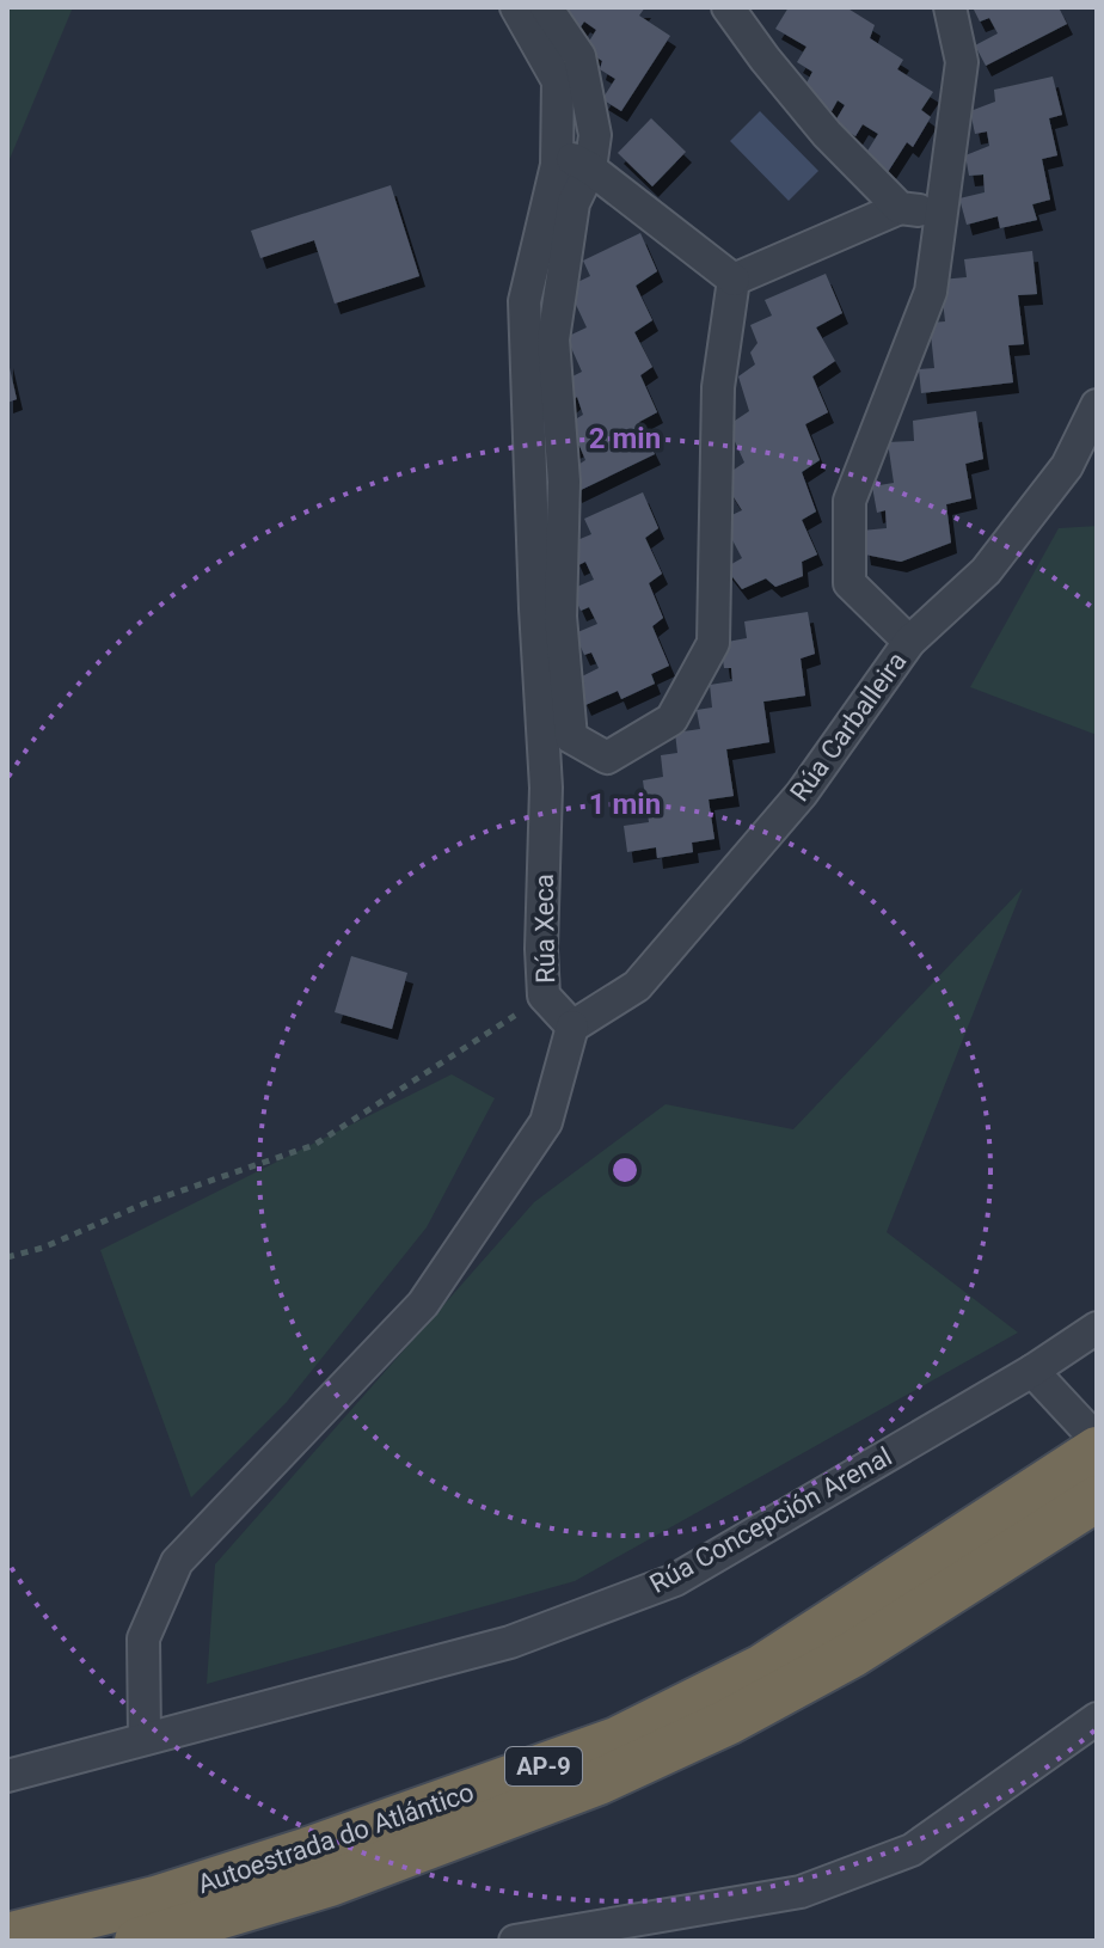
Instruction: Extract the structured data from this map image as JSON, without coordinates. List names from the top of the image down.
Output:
{
  "streets": {
    "highway": ["AP-9", "Autoestrada do Atlántico"],
    "street": ["Rúa Carballeira", "Rúa Xeca", "Rúa Concepción Arenal"]
  },
  "crossings": [
    ["Rúa Carballeira", "Rúa Xeca"]
  ],
  "rings": ["2 min", "1 min"]
}
